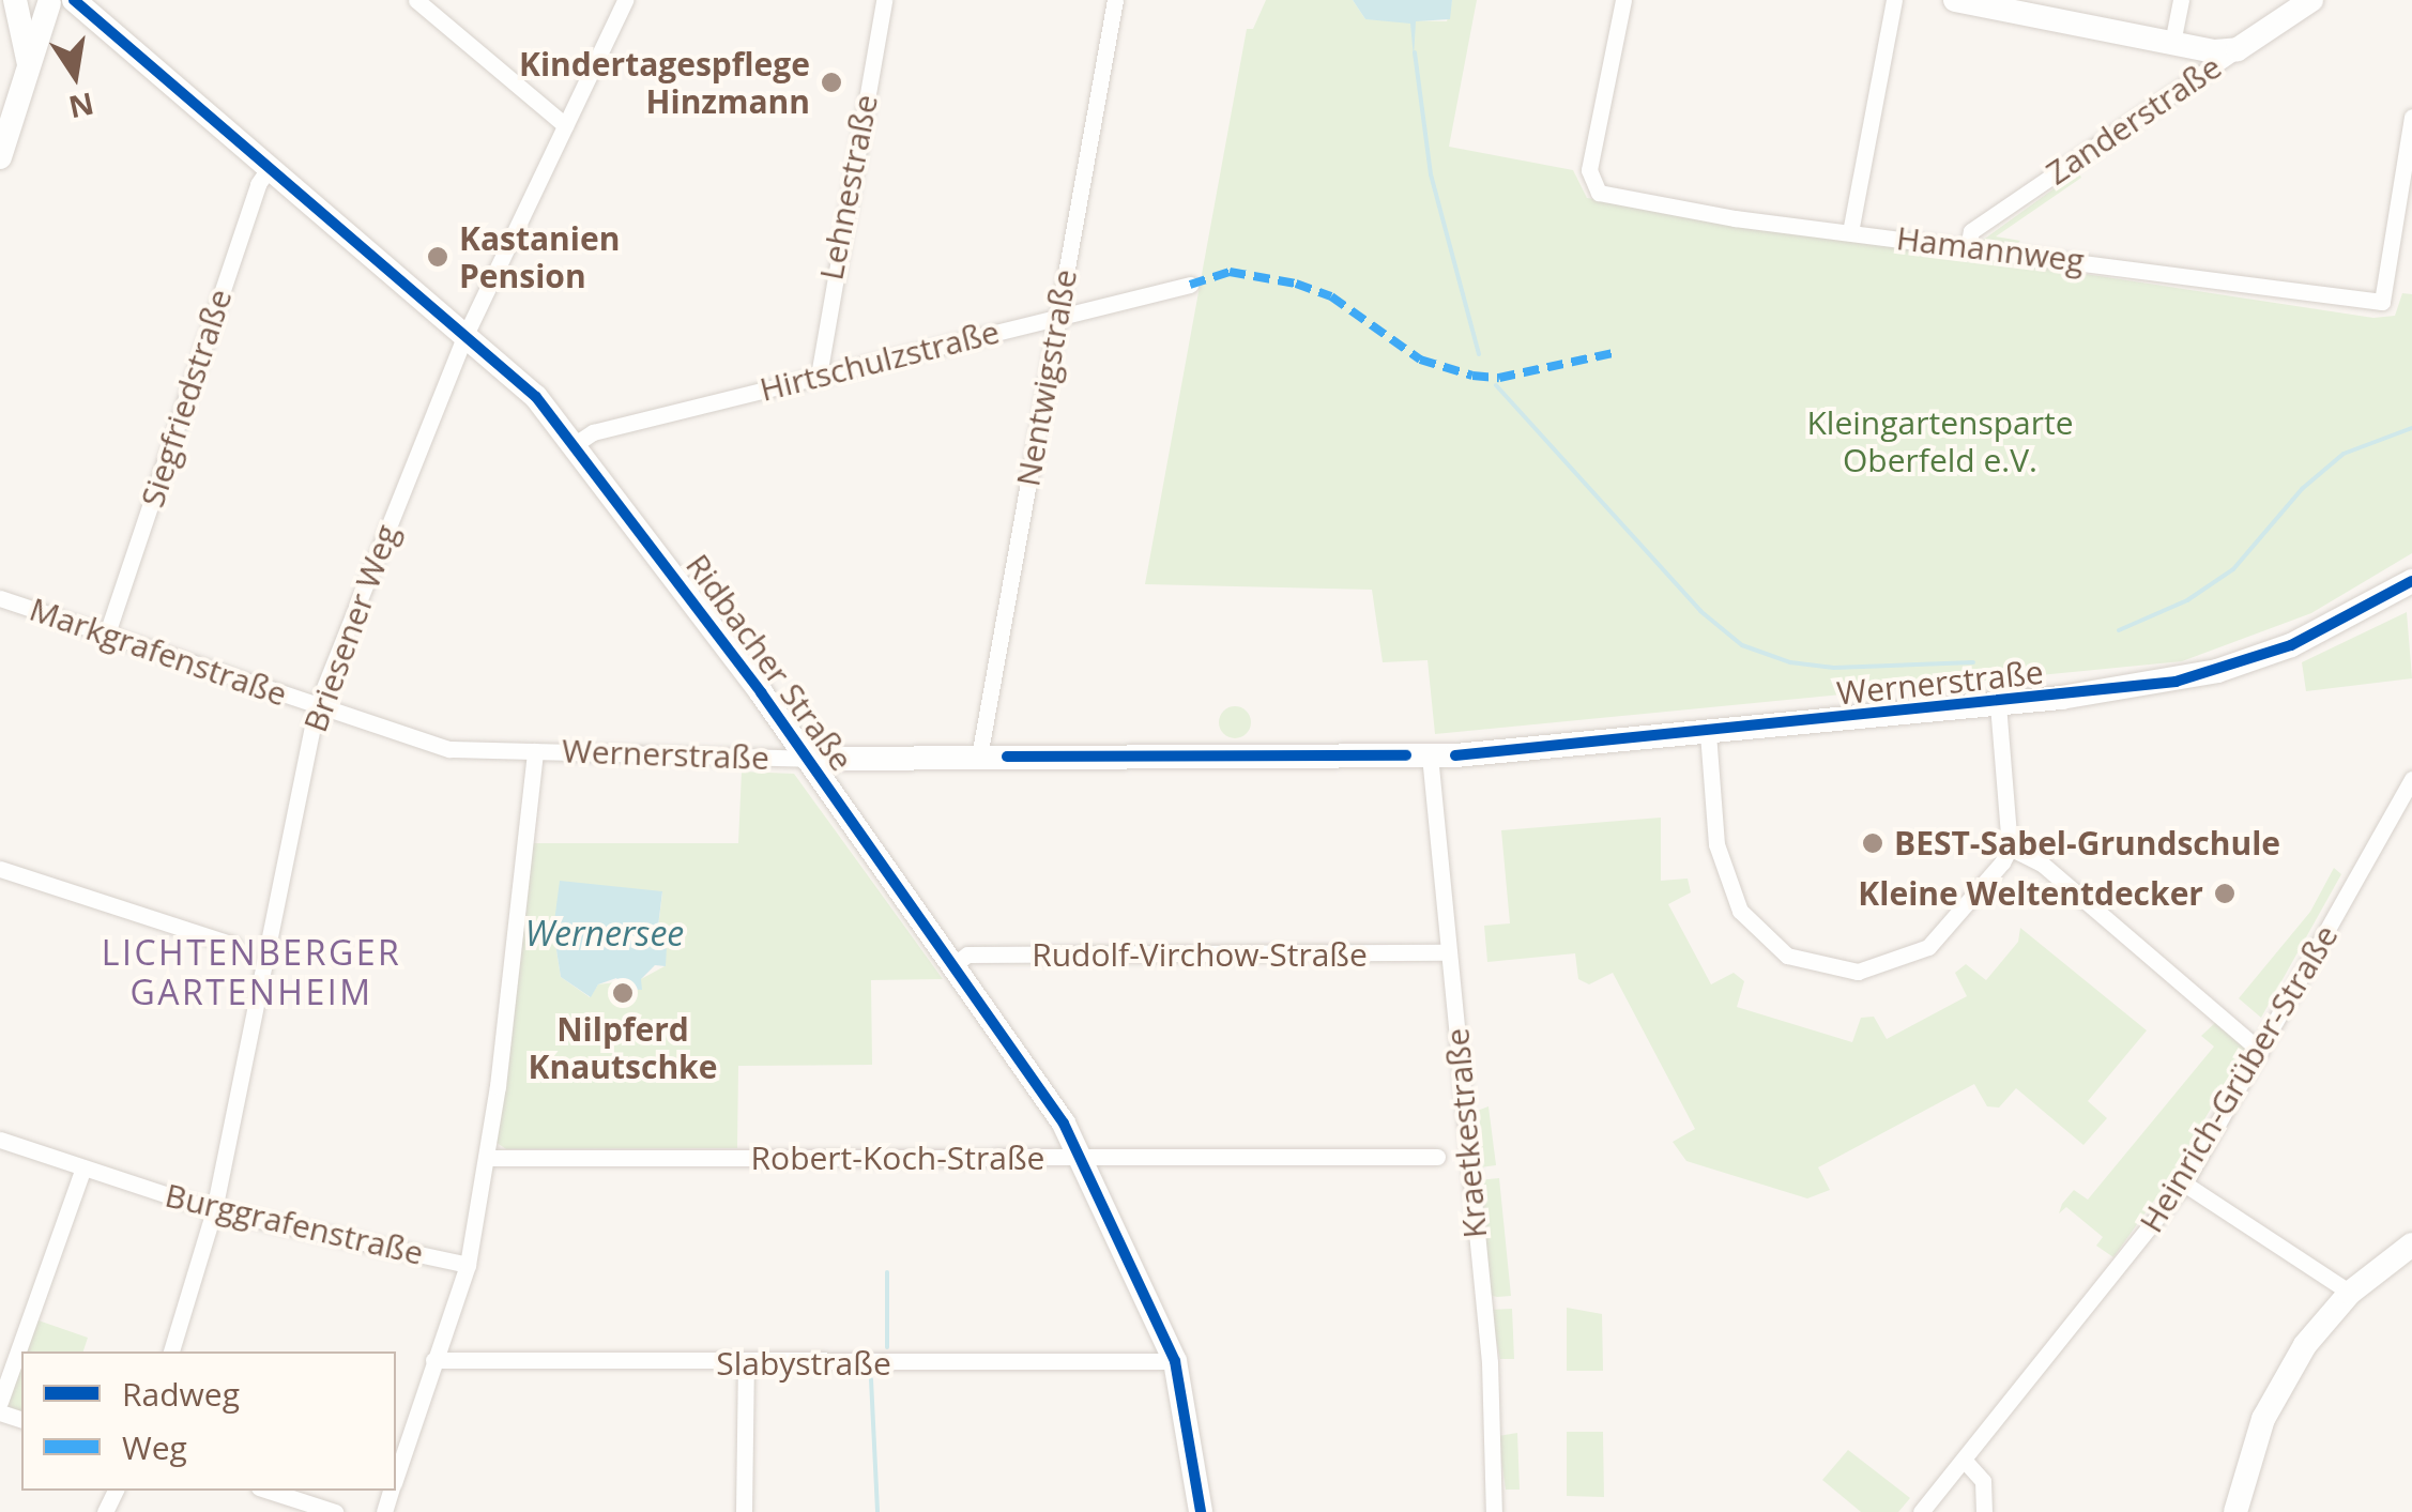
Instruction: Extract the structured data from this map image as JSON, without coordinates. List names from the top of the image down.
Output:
{
  "streets": {
    "street": [
      "Zanderstraße",
      "Lehnestraße",
      "Hamannweg",
      "Hirtschulzstraße",
      "Nentwigstraße",
      "Siegfriedstraße",
      "Briesener Weg",
      "Markgrafenstraße",
      "Ridbacher Straße",
      "Wernerstraße",
      "Rudolf-Virchow-Straße",
      "Heinrich-Grüber-Straße",
      "Kraetkestraße",
      "Robert-Koch-Straße",
      "Burggrafenstraße",
      "Slabystraße"
    ]
  },
  "crossings": [
    ["Zanderstraße", "Hamannweg"],
    ["Lehnestraße", "Hirtschulzstraße"],
    ["Hirtschulzstraße", "Nentwigstraße"],
    ["Hirtschulzstraße", "Ridbacher Straße"],
    ["Nentwigstraße", "Wernerstraße"],
    ["Siegfriedstraße", "Markgrafenstraße"],
    ["Siegfriedstraße", "Ridbacher Straße"],
    ["Briesener Weg", "Markgrafenstraße"],
    ["Briesener Weg", "Ridbacher Straße"],
    ["Briesener Weg", "Wernerstraße"],
    ["Briesener Weg", "Burggrafenstraße"],
    ["Markgrafenstraße", "Wernerstraße"],
    ["Ridbacher Straße", "Wernerstraße"],
    ["Ridbacher Straße", "Rudolf-Virchow-Straße"],
    ["Ridbacher Straße", "Robert-Koch-Straße"],
    ["Ridbacher Straße", "Slabystraße"],
    ["Wernerstraße", "Kraetkestraße"],
    ["Rudolf-Virchow-Straße", "Kraetkestraße"]
  ],
  "districts": ["LICHTENBERGER GARTENHEIM"],
  "water": ["Wernersee"],
  "parks": ["Kleingartensparte Oberfeld e.V."],
  "places": [
    "Kindertagespflege Hinzmann",
    "Kastanien Pension",
    "BEST-Sabel-Grundschule",
    "Kleine Weltentdecker",
    "Nilpferd Knautschke"
  ],
  "legend": ["Radweg", "Weg"],
  "north": "bottom"
}
